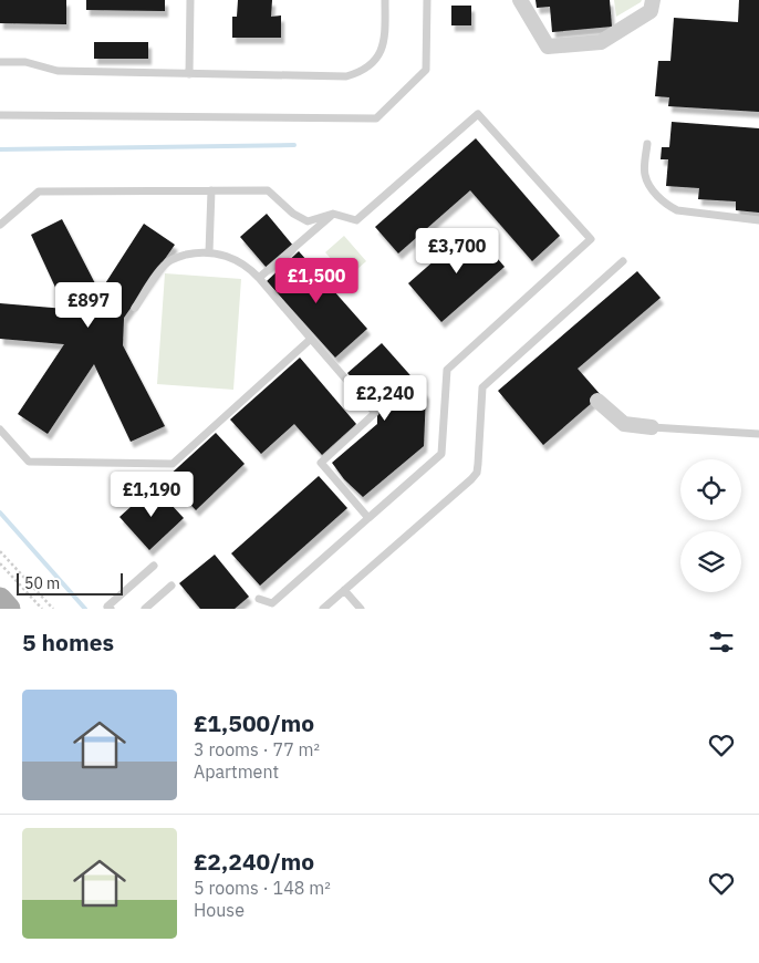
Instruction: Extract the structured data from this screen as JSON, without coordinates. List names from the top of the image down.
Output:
{
  "scale_bar": "50 m",
  "page": {
    "price": [
      "£3,700",
      "£1,500",
      "£897",
      "£2,240",
      "£1,190"
    ],
    "scale": "50 m",
    "heading": "5 homes",
    "list": [
      {
        "name": "£1,500/mo",
        "note": "3 rooms · 77 m² · Apartment"
      },
      {
        "name": "£2,240/mo",
        "note": "5 rooms · 148 m² · House"
      }
    ]
  }
}
